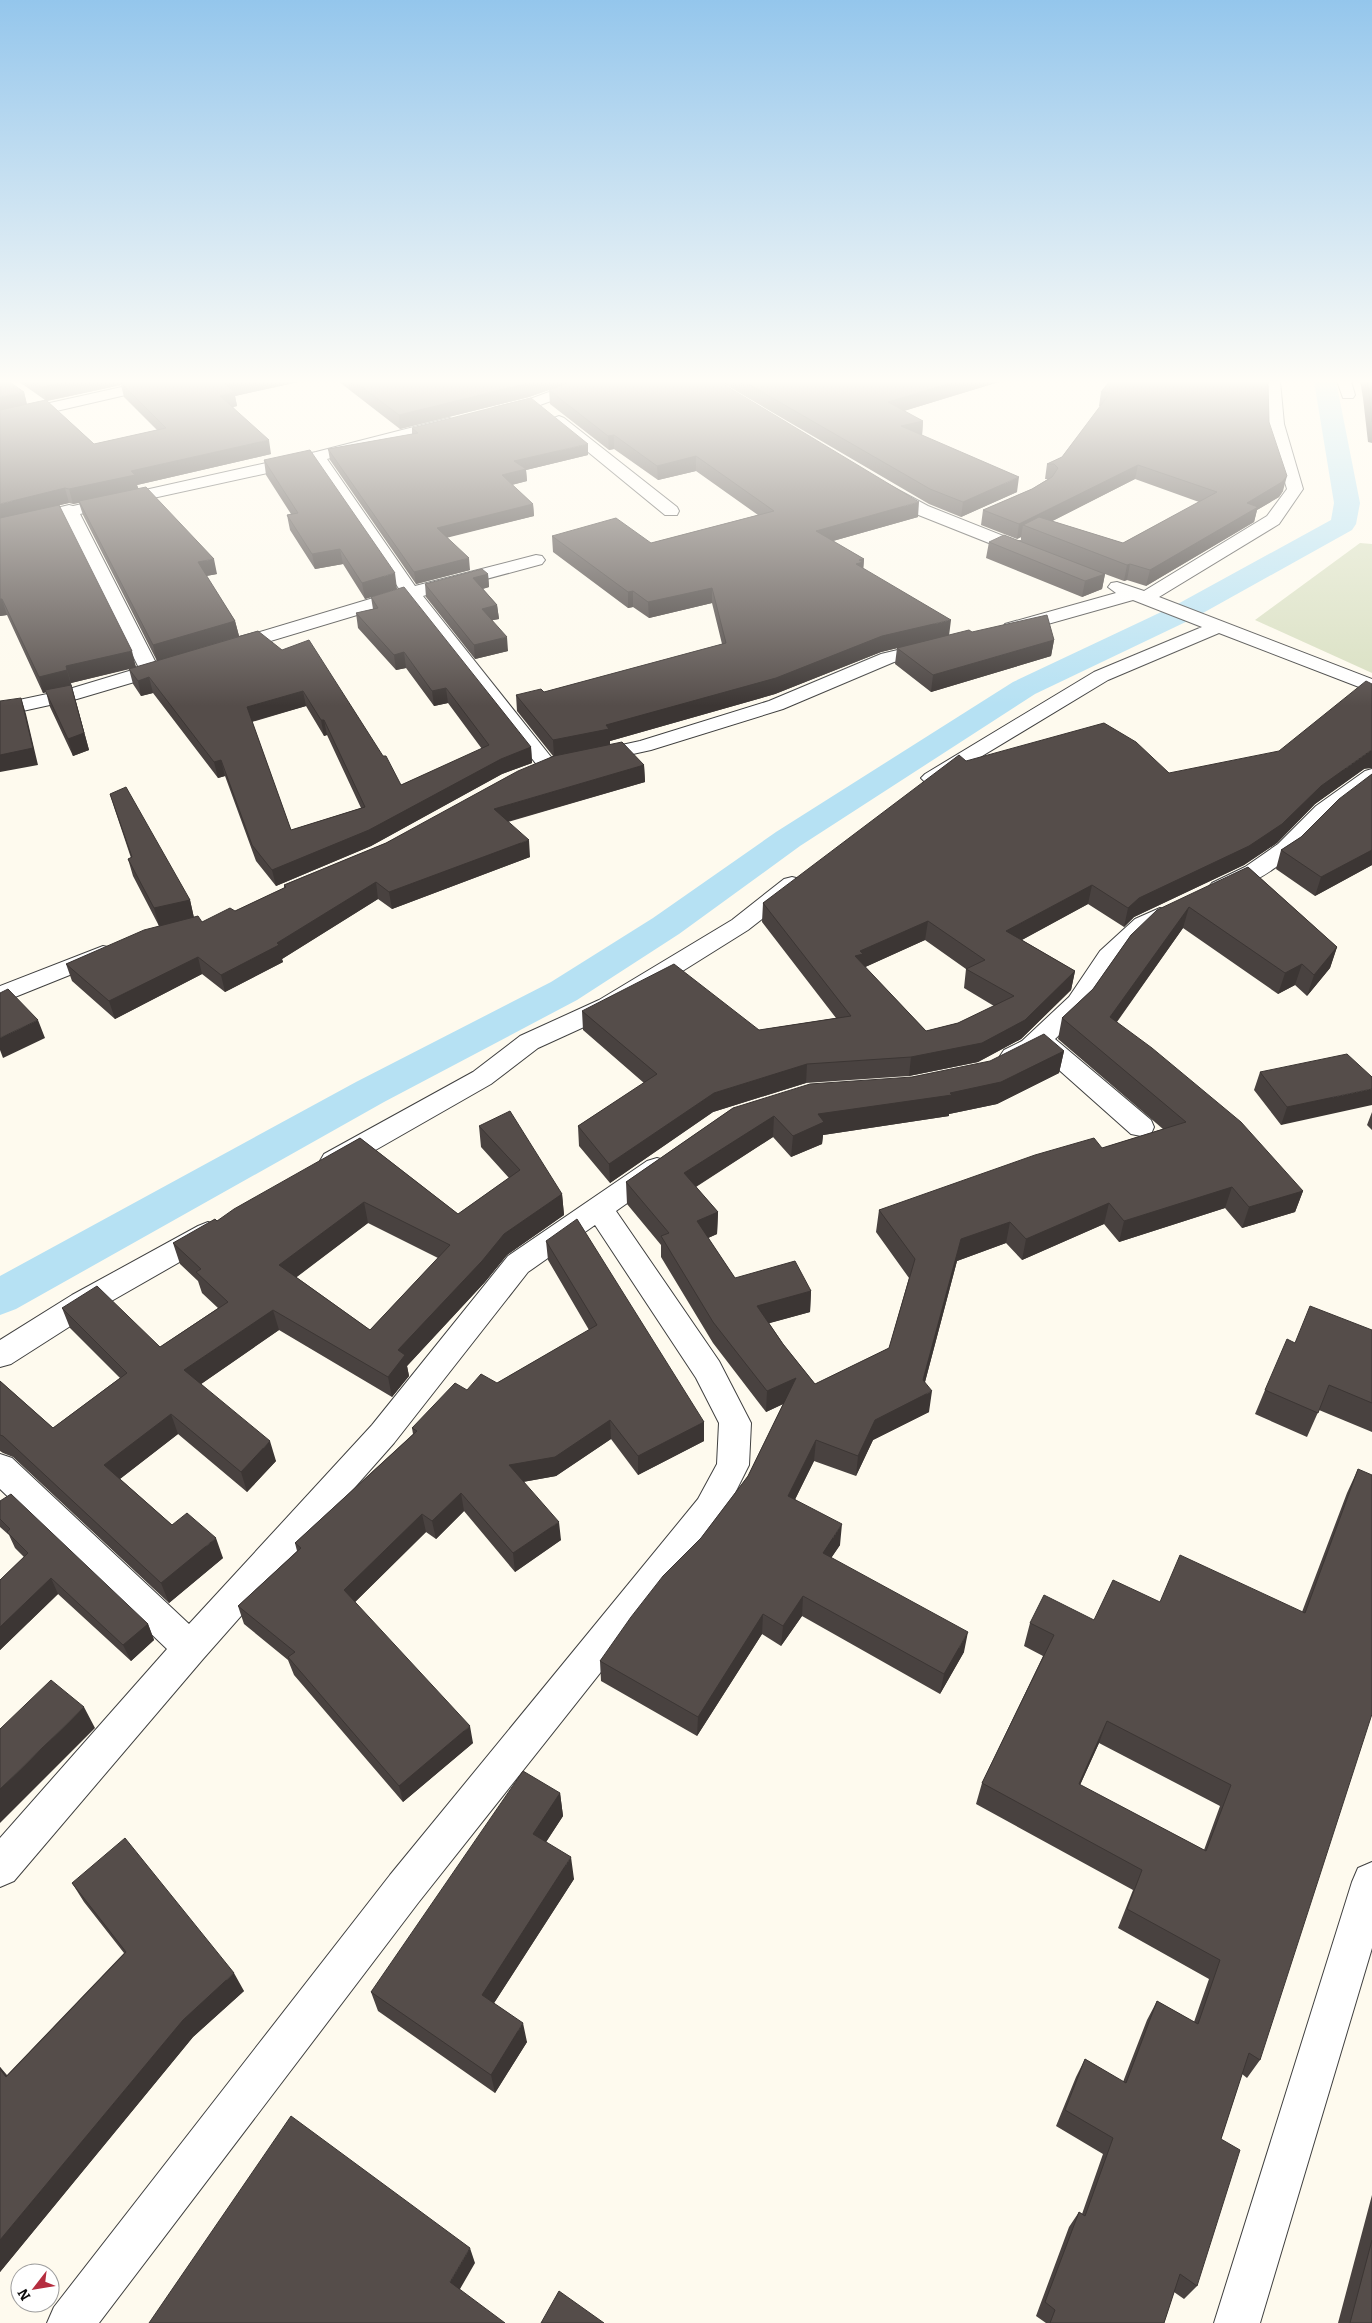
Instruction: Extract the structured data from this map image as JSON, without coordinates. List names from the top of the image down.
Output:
{
  "north": "bottom left"
}
